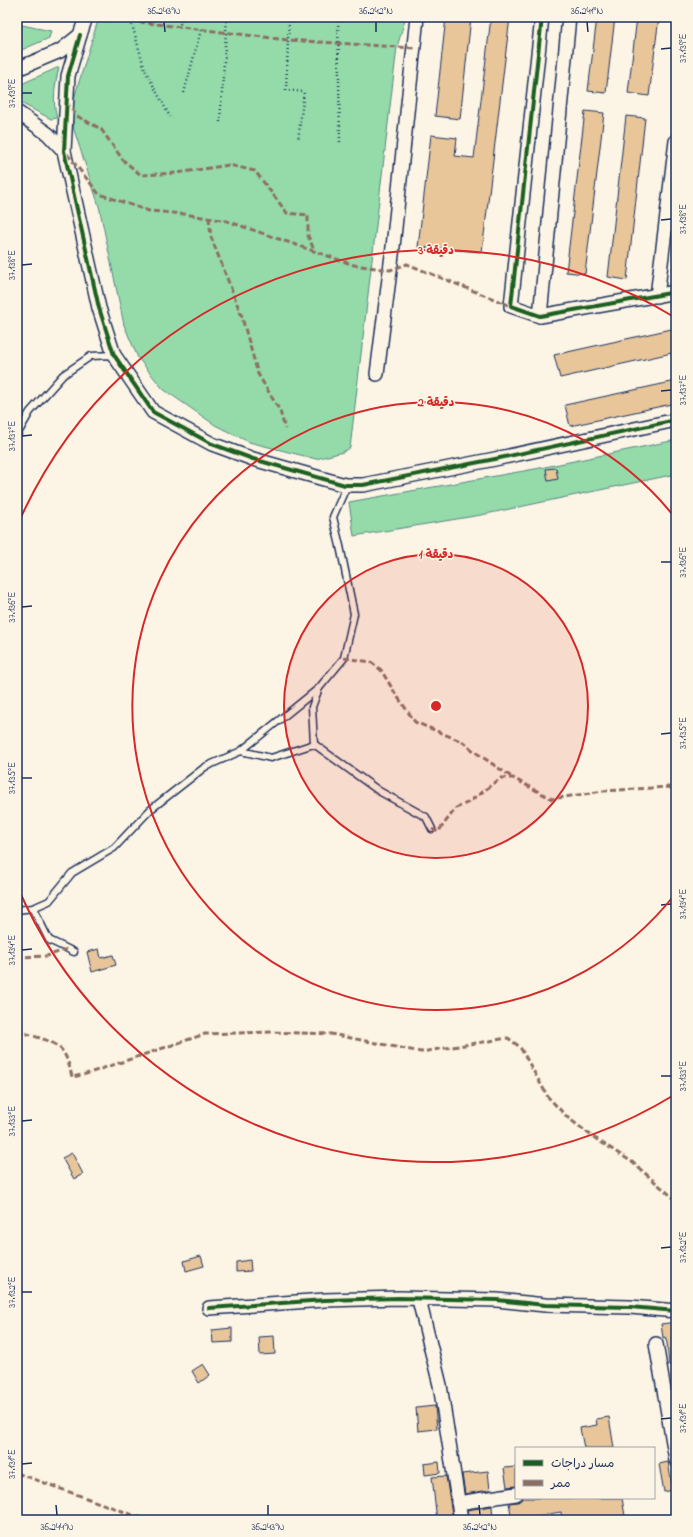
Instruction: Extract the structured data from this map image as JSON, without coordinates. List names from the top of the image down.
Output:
{
  "legend": ["مسار دراجات", "ممر"],
  "coordinates": [
    "36.243°N",
    "36.242°N",
    "36.241°N",
    "37.139°E",
    "37.138°E",
    "37.137°E",
    "37.136°E",
    "37.135°E",
    "37.134°E",
    "37.133°E",
    "37.132°E",
    "37.131°E",
    "36.244°N"
  ],
  "rings": ["3 دقيقة", "2 دقيقة", "1 دقيقة"]
}
